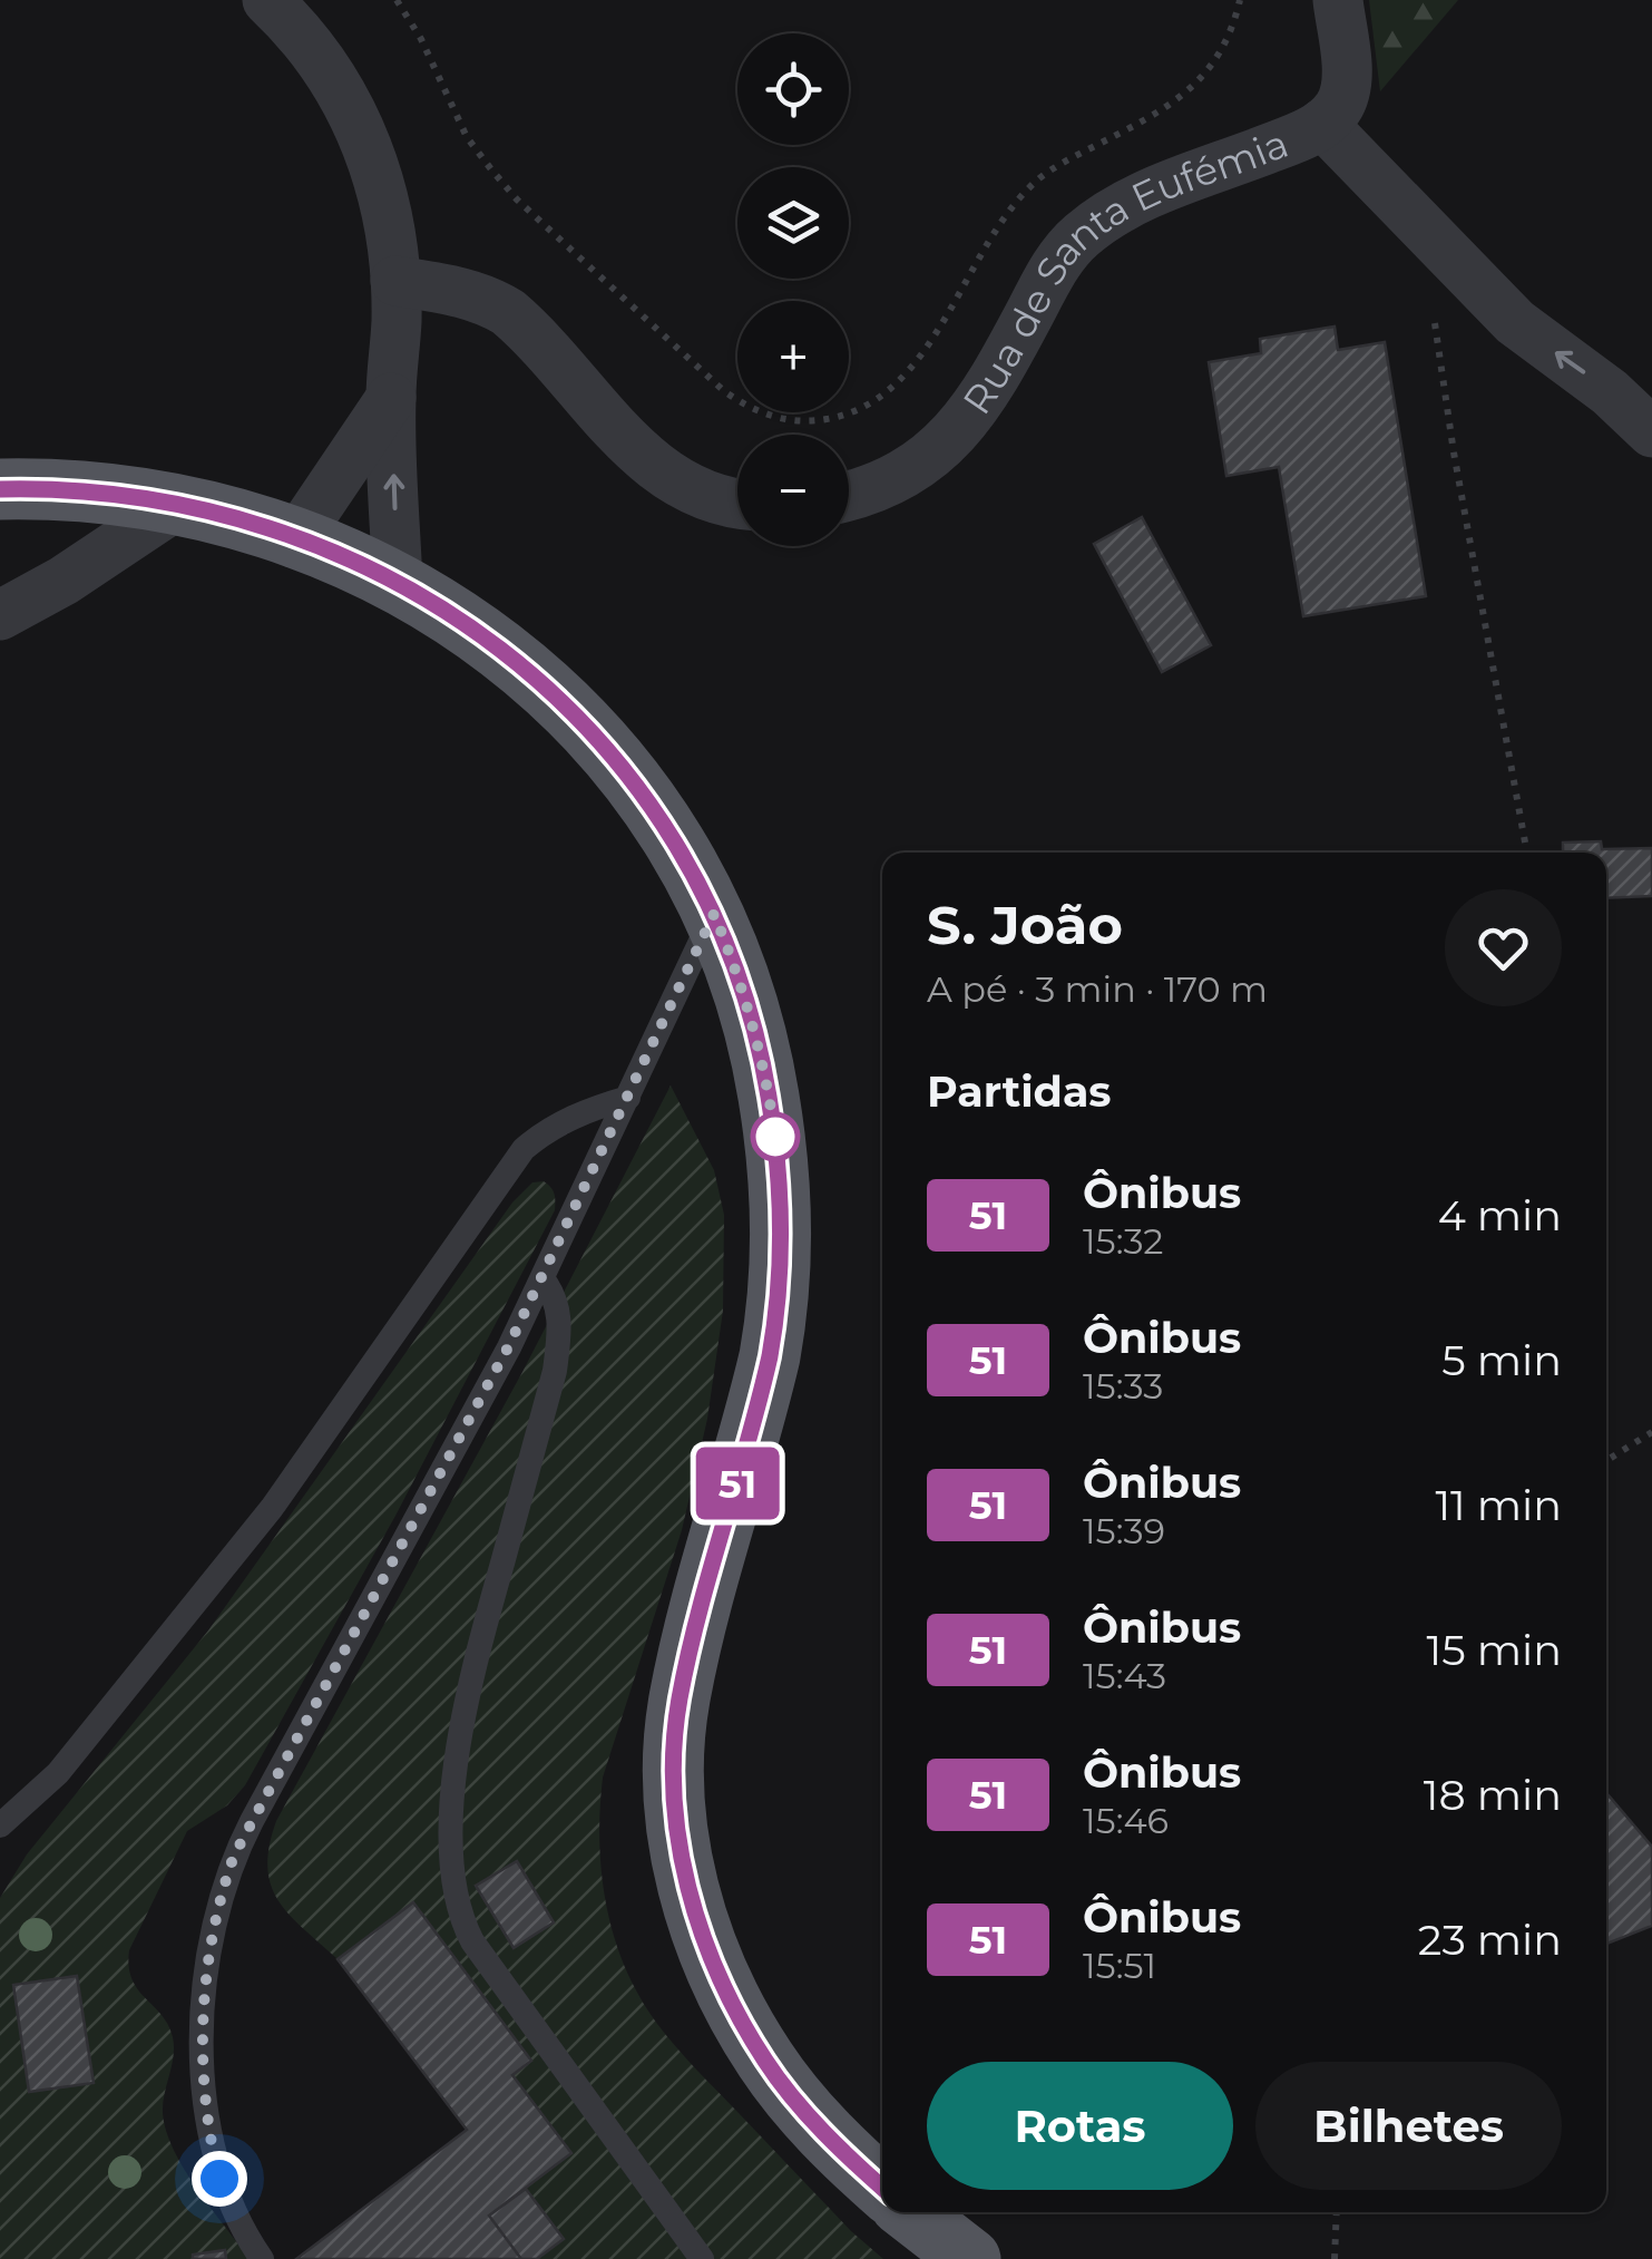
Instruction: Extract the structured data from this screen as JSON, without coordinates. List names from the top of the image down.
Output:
{
  "streets": {
    "street": ["Rua de Santa Eufémia"]
  },
  "lines": ["bus line 51"],
  "page": {
    "on_map": "51",
    "map_buttons": ["+", "−"],
    "heading": [
      ["S. João", "A pé · 3 min · 170 m"],
      "Partidas"
    ],
    "list": [
      {
        "mark": "51",
        "name": "Ônibus",
        "note": "15:32",
        "value": "4 min"
      },
      {
        "mark": "51",
        "name": "Ônibus",
        "note": "15:33",
        "value": "5 min"
      },
      {
        "mark": "51",
        "name": "Ônibus",
        "note": "15:39",
        "value": "11 min"
      },
      {
        "mark": "51",
        "name": "Ônibus",
        "note": "15:43",
        "value": "15 min"
      },
      {
        "mark": "51",
        "name": "Ônibus",
        "note": "15:46",
        "value": "18 min"
      },
      {
        "mark": "51",
        "name": "Ônibus",
        "note": "15:51",
        "value": "23 min"
      }
    ],
    "buttons": ["Rotas", "Bilhetes"]
  }
}
